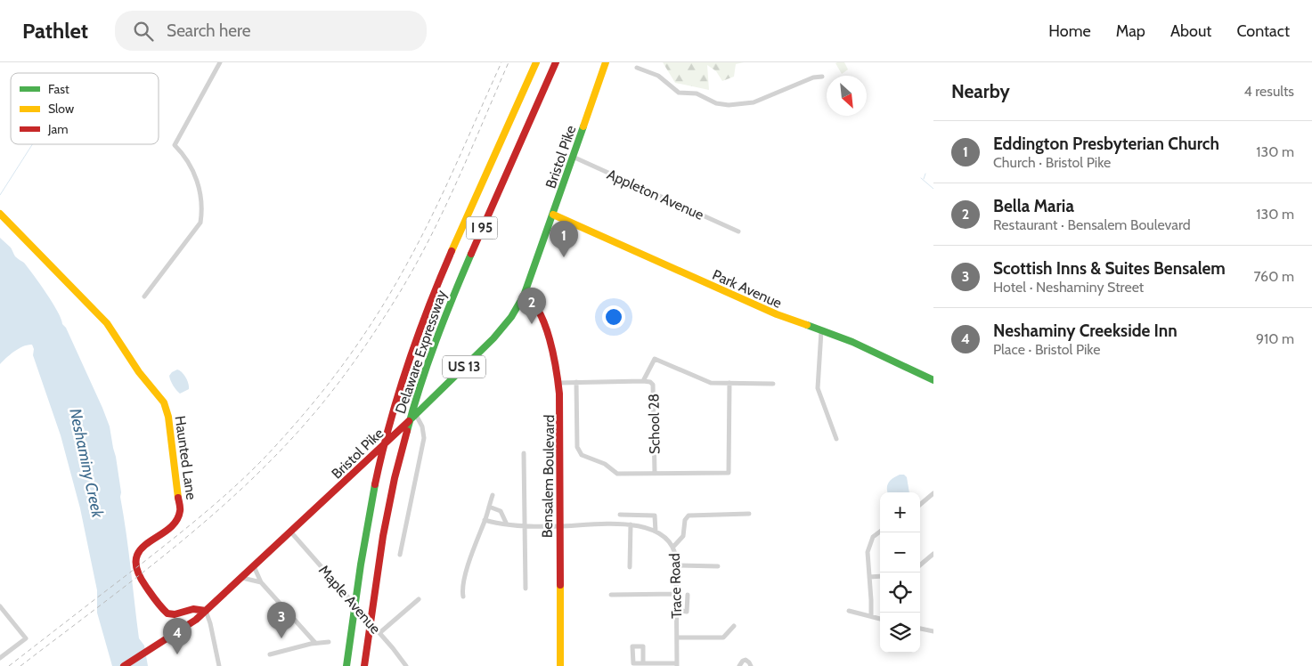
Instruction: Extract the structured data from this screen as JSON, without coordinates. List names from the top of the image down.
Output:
{
  "streets": {
    "main road": [
      "Bristol Pike",
      "I 95",
      "Park Avenue",
      "Delaware Expressway",
      "US 13",
      "Haunted Lane",
      "Bensalem Boulevard"
    ],
    "street": [
      "Appleton Avenue",
      "School 28",
      "Trace Road",
      "Maple Avenue"
    ]
  },
  "crossings": [
    ["Bristol Pike", "Appleton Avenue"],
    ["Bristol Pike", "Park Avenue"],
    ["Bristol Pike", "Haunted Lane"],
    ["Bristol Pike", "Bensalem Boulevard"],
    ["Bristol Pike", "Maple Avenue"],
    ["Bensalem Boulevard", "Trace Road"]
  ],
  "water": ["Neshaminy Creek"],
  "legend": ["Fast", "Slow", "Jam"],
  "north": "bottom right",
  "page": {
    "header": "Pathlet",
    "search": "Search here",
    "nav": [
      "Home",
      "Map",
      "About",
      "Contact"
    ],
    "heading": ["Nearby", "4 results"],
    "list": [
      {
        "mark": "1",
        "name": "Eddington Presbyterian Church",
        "note": "Church · Bristol Pike",
        "value": "130 m"
      },
      {
        "mark": "2",
        "name": "Bella Maria",
        "note": "Restaurant · Bensalem Boulevard",
        "value": "130 m"
      },
      {
        "mark": "3",
        "name": "Scottish Inns & Suites Bensalem",
        "note": "Hotel · Neshaminy Street",
        "value": "760 m"
      },
      {
        "mark": "4",
        "name": "Neshaminy Creekside Inn",
        "note": "Place · Bristol Pike",
        "value": "910 m"
      }
    ],
    "pins": [
      "1",
      "2",
      "3",
      "4"
    ],
    "map_buttons": ["+", "−"]
  }
}
